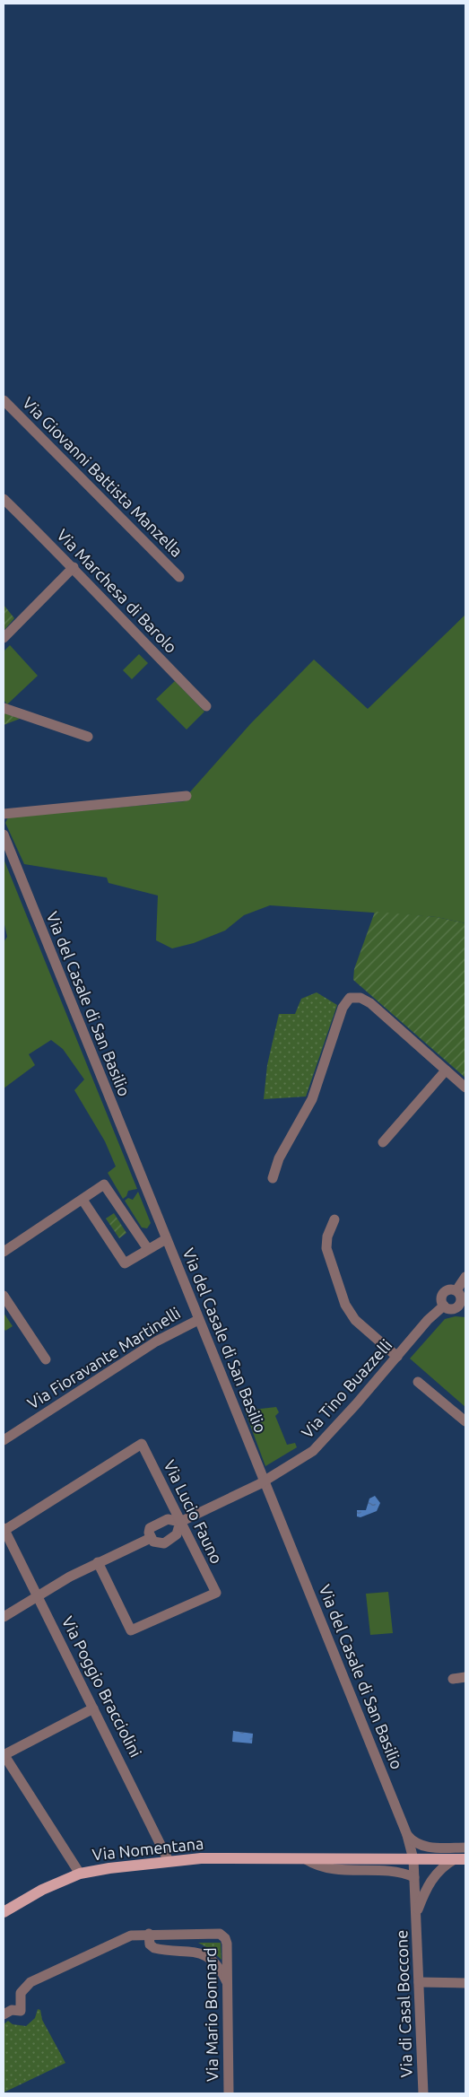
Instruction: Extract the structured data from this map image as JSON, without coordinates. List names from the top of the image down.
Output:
{
  "streets": {
    "main road": ["Via Nomentana"],
    "street": [
      "Via Giovanni Battista Manzella",
      "Via Marchesa di Barolo",
      "Via del Casale di San Basilio",
      "Via Fioravante Martinelli",
      "Via Tino Buazzelli",
      "Via Lucio Fauno",
      "Via Poggio Bracciolini",
      "Via di Casal Boccone",
      "Via Mario Bonnard"
    ]
  },
  "crossings": [
    ["Via del Casale di San Basilio", "Via Fioravante Martinelli"],
    ["Via del Casale di San Basilio", "Via Tino Buazzelli"],
    ["Via del Casale di San Basilio", "Via Nomentana"],
    ["Via del Casale di San Basilio", "Via di Casal Boccone"],
    ["Via Tino Buazzelli", "Via Lucio Fauno"],
    ["Via Lucio Fauno", "Via Poggio Bracciolini"],
    ["Via Poggio Bracciolini", "Via Nomentana"],
    ["Via Nomentana", "Via di Casal Boccone"]
  ]
}
